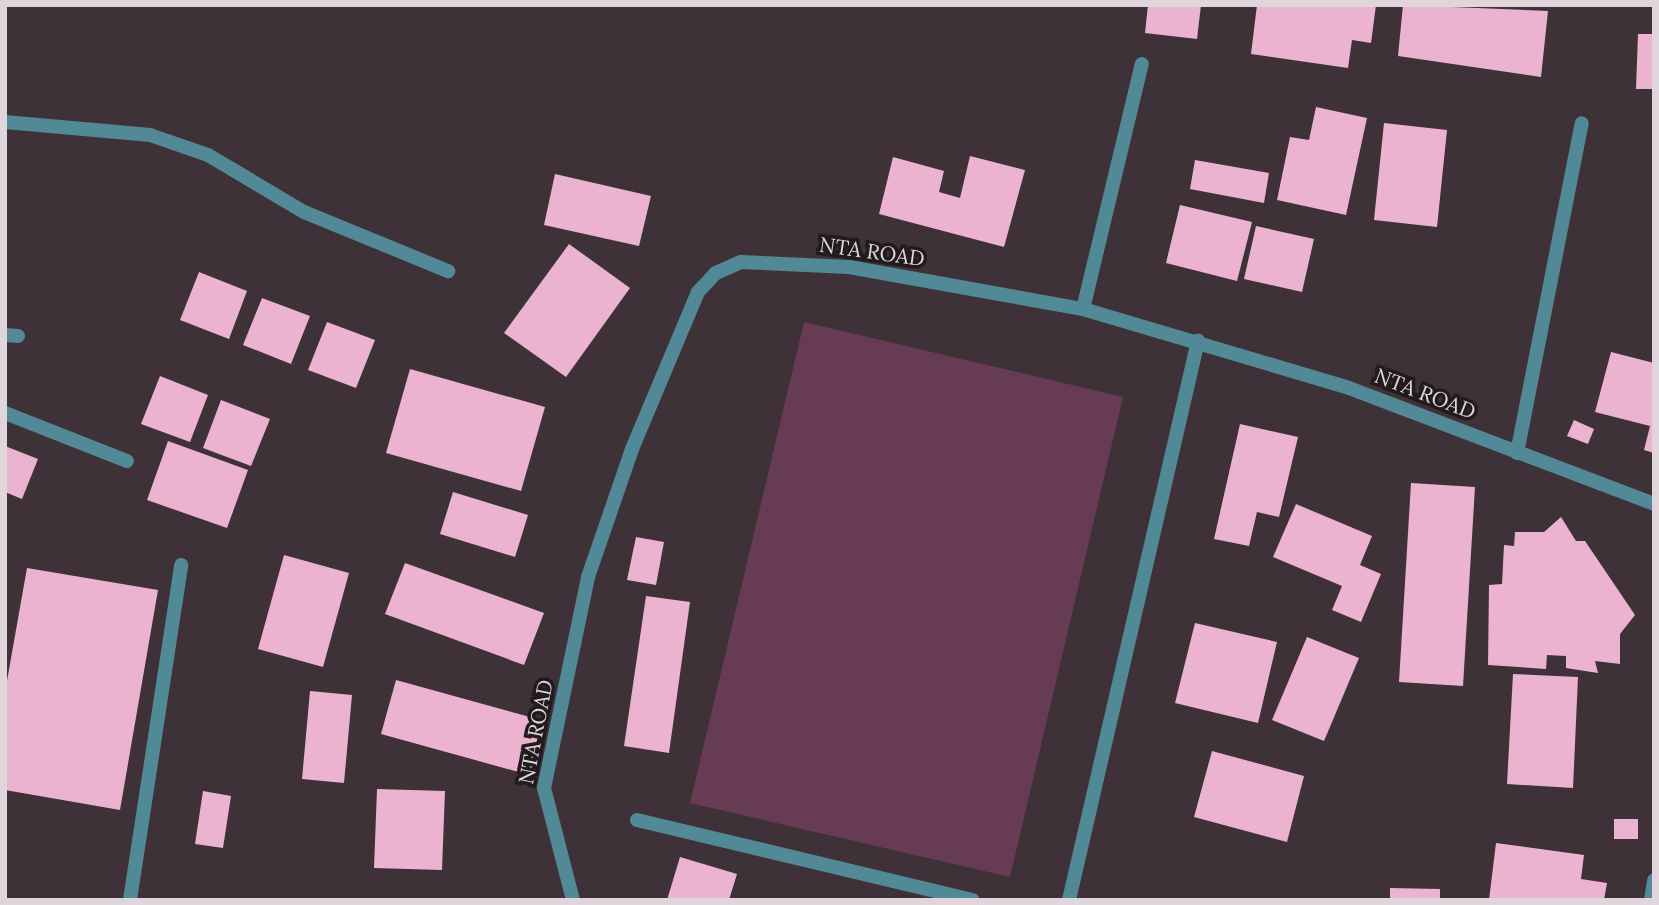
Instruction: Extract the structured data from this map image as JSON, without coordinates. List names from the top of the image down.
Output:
{
  "streets": {
    "street": ["NTA ROAD"]
  }
}
